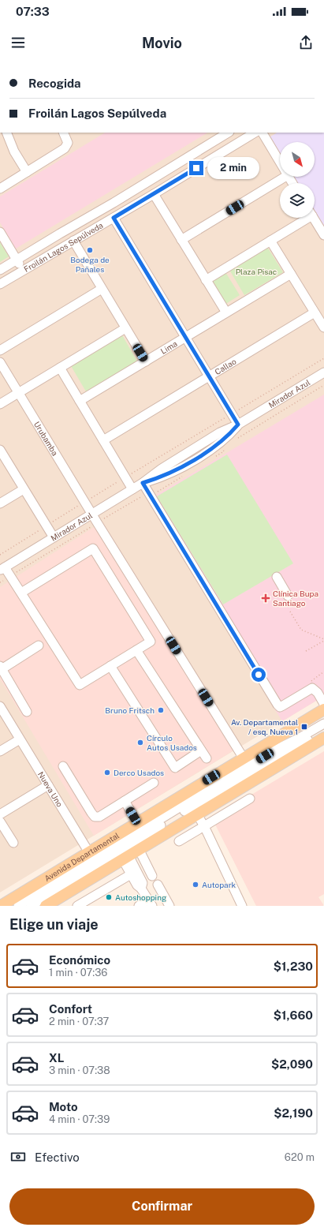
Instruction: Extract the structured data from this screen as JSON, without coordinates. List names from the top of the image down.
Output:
{
  "streets": {
    "main road": ["Avenida Departamental"],
    "street": [
      "Froilán Lagos Sepúlveda",
      "Lima",
      "Callao",
      "Mirador Azul",
      "Urubamba",
      "Nueva Uno"
    ]
  },
  "crossings": [
    ["Mirador Azul", "Urubamba"],
    ["Urubamba", "Avenida Departamental"],
    ["Nueva Uno", "Avenida Departamental"]
  ],
  "parks": ["Plaza Pisac"],
  "places": {
    "other": [
      "Bodega de Pañales",
      "Bruno Fritsch",
      "Círculo Autos Usados",
      "Derco Usados",
      "Autopark",
      "Autoshopping"
    ],
    "health": ["Clínica Bupa Santiago"],
    "transit": ["Av. Departamental / esq. Nueva 1"]
  },
  "north": "bottom right",
  "page": {
    "status": "07:33",
    "header": "Movio",
    "banner": ["Recogida", "Froilán Lagos Sepúlveda"],
    "bubble": "2 min",
    "heading": "Elige un viaje",
    "list": [
      {
        "name": "Económico",
        "note": "1 min · 07:36",
        "value": "$1,230"
      },
      {
        "name": "Confort",
        "note": "2 min · 07:37",
        "value": "$1,660"
      },
      {
        "name": "XL",
        "note": "3 min · 07:38",
        "value": "$2,090"
      },
      {
        "name": "Moto",
        "note": "4 min · 07:39",
        "value": "$2,190"
      }
    ],
    "pay": ["Efectivo", "620 m"],
    "buttons": "Confirmar"
  }
}
